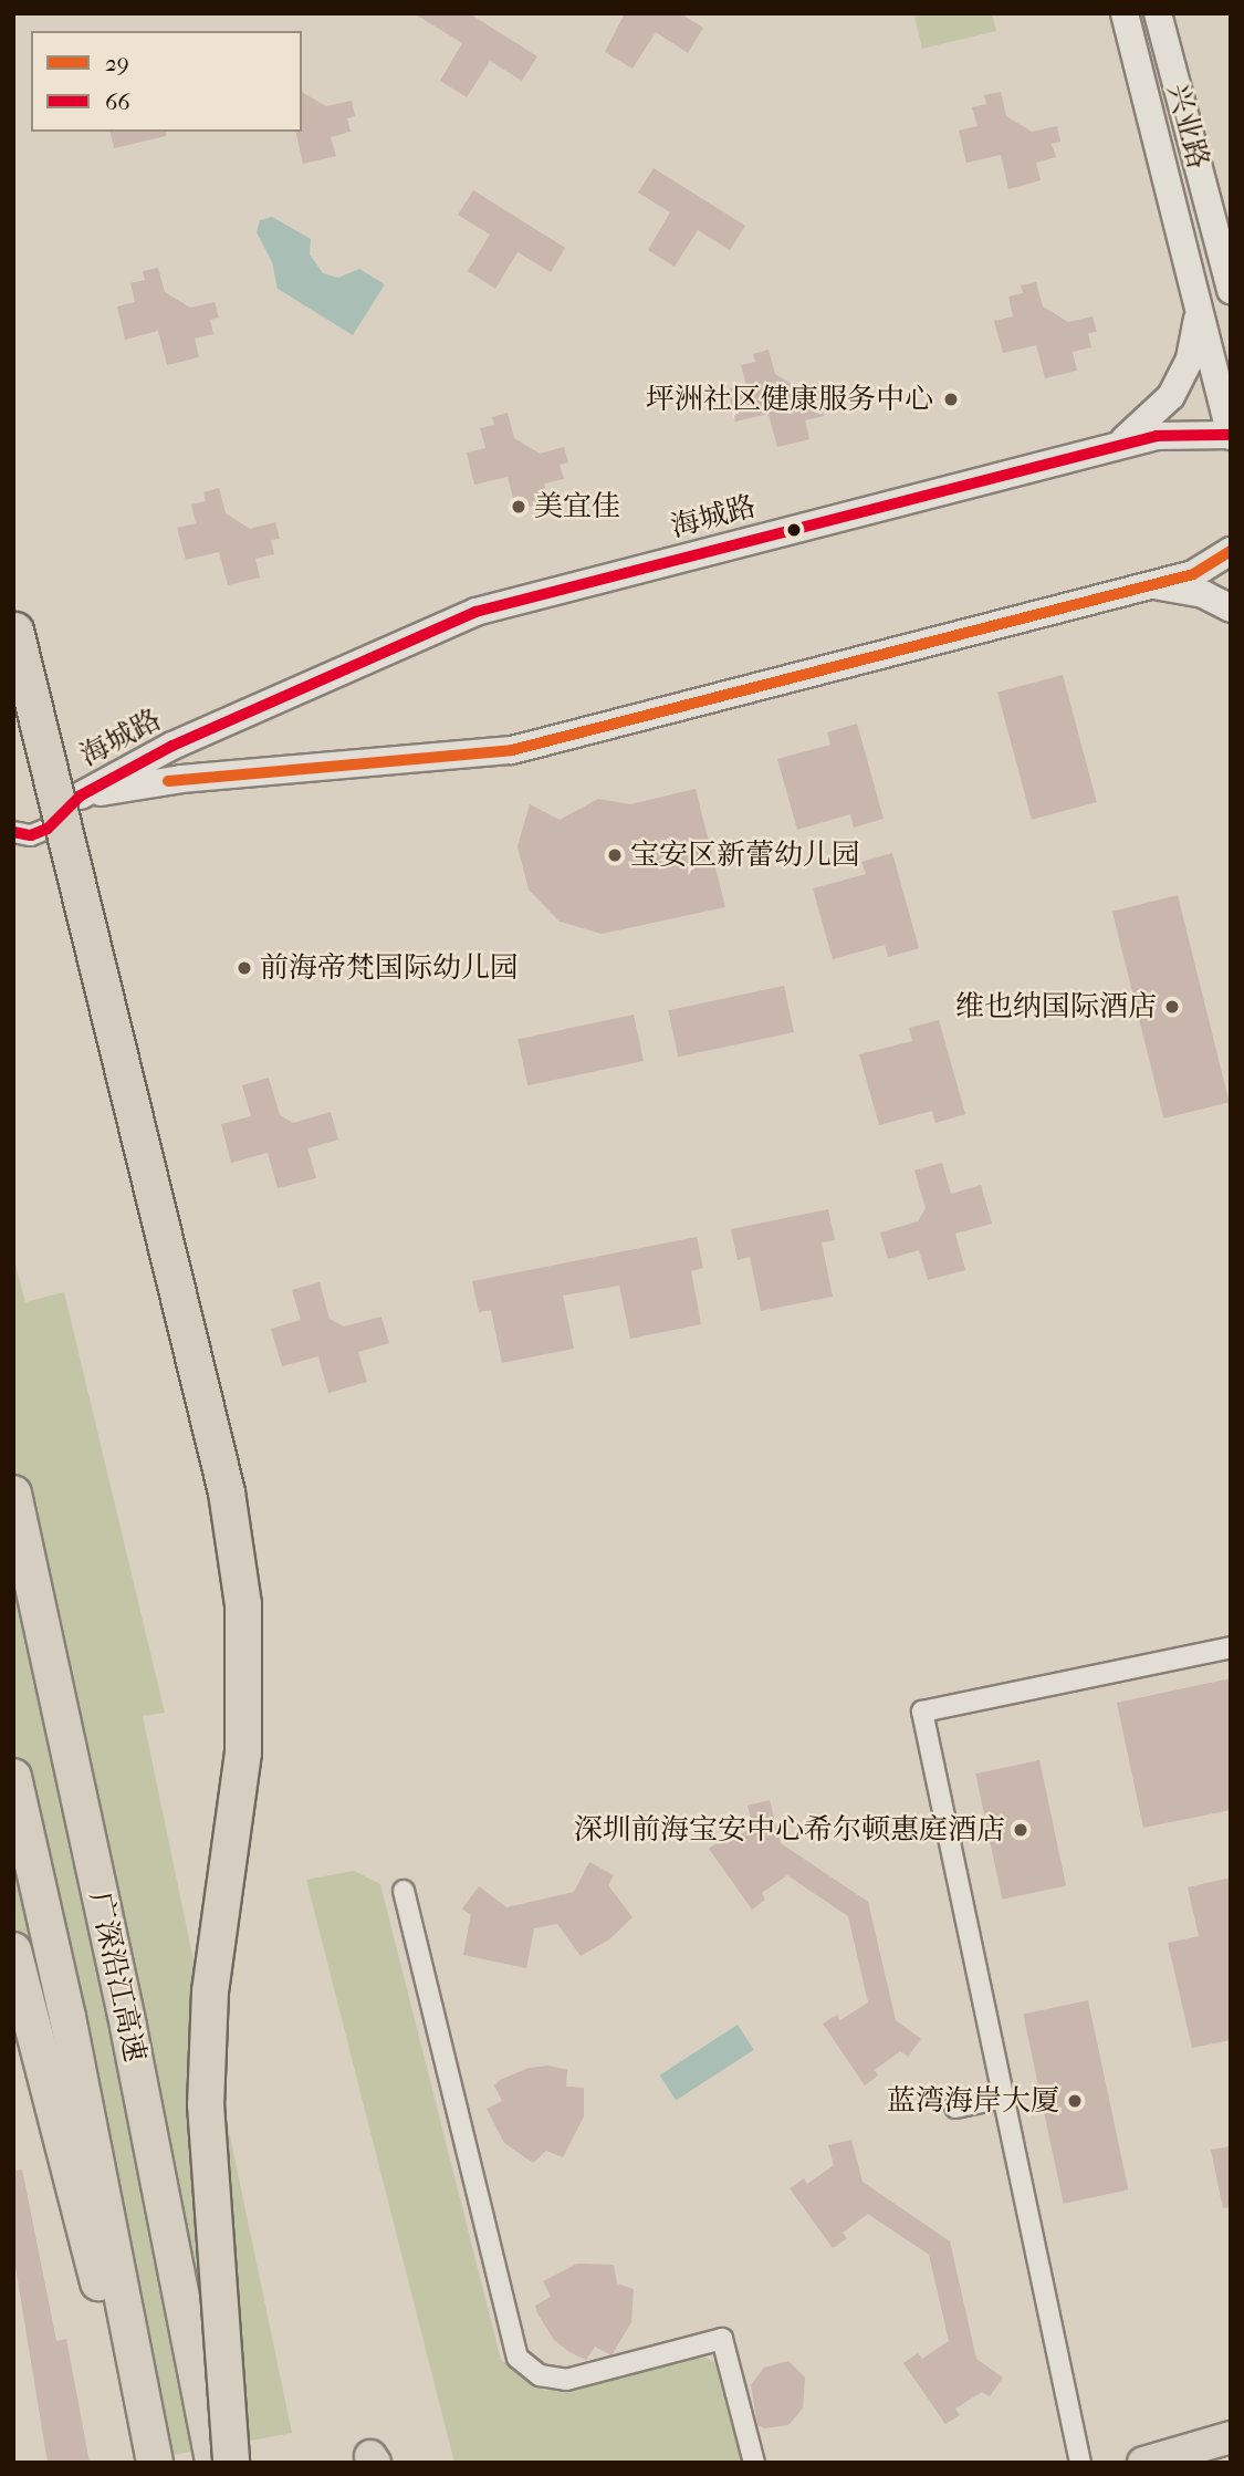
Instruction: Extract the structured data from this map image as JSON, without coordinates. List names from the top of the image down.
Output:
{
  "streets": {
    "highway": ["广深沿江高速"],
    "main road": ["兴业路", "海城路"]
  },
  "crossings": [
    ["兴业路", "海城路"]
  ],
  "places": [
    "坪洲社区健康服务中心",
    "美宜佳",
    "宝安区新蕾幼儿园",
    "前海帝梵国际幼儿园",
    "维也纳国际酒店",
    "深圳前海宝安中心希尔顿惠庭酒店",
    "蓝湾海岸大厦"
  ],
  "lines": ["transit line 66", "transit line 29"],
  "legend": ["29", "66"]
}
